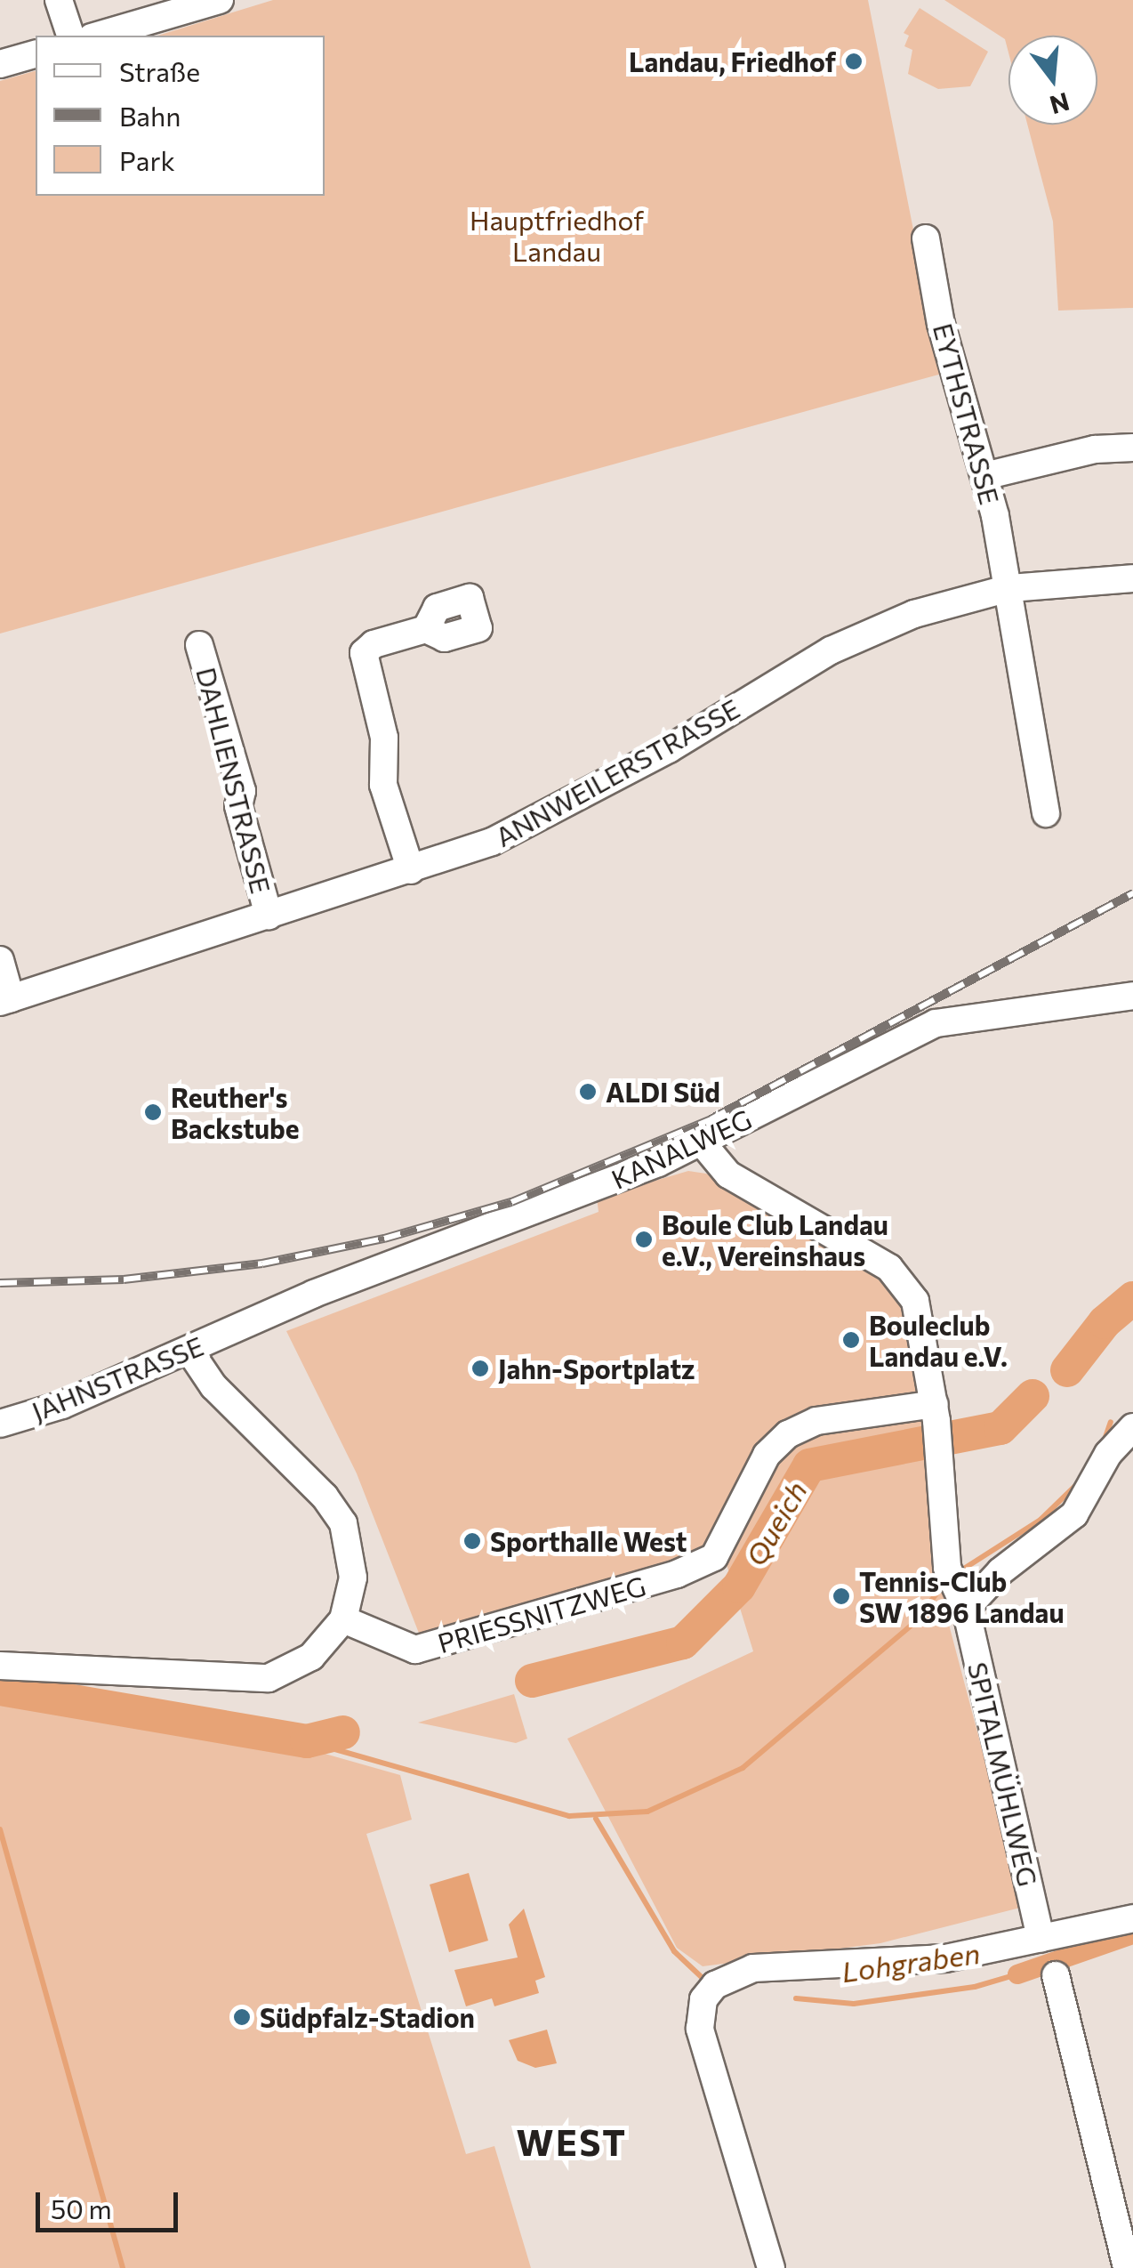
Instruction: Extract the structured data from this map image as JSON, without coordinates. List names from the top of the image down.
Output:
{
  "streets": {
    "street": [
      "EYTHSTRASSE",
      "ANNWEILERSTRASSE",
      "DAHLIENSTRASSE",
      "KANALWEG",
      "JAHNSTRASSE",
      "PRIESSNITZWEG",
      "SPITALMÜHLWEG"
    ]
  },
  "crossings": [
    ["EYTHSTRASSE", "ANNWEILERSTRASSE"],
    ["ANNWEILERSTRASSE", "DAHLIENSTRASSE"],
    ["KANALWEG", "JAHNSTRASSE"],
    ["KANALWEG", "SPITALMÜHLWEG"],
    ["PRIESSNITZWEG", "SPITALMÜHLWEG"]
  ],
  "districts": ["WEST"],
  "water": ["Queich", "Lohgraben"],
  "parks": ["Hauptfriedhof Landau"],
  "places": [
    "Landau, Friedhof",
    "ALDI Süd",
    "Reuther's Backstube",
    "Boule Club Landau e.V., Vereinshaus",
    "Bouleclub Landau e.V.",
    "Jahn-Sportplatz",
    "Sporthalle West",
    "Tennis-Club SW 1896 Landau",
    "Südpfalz-Stadion"
  ],
  "legend": ["Straße", "Bahn", "Park"],
  "scale_bar": "50 m",
  "north": "bottom"
}
